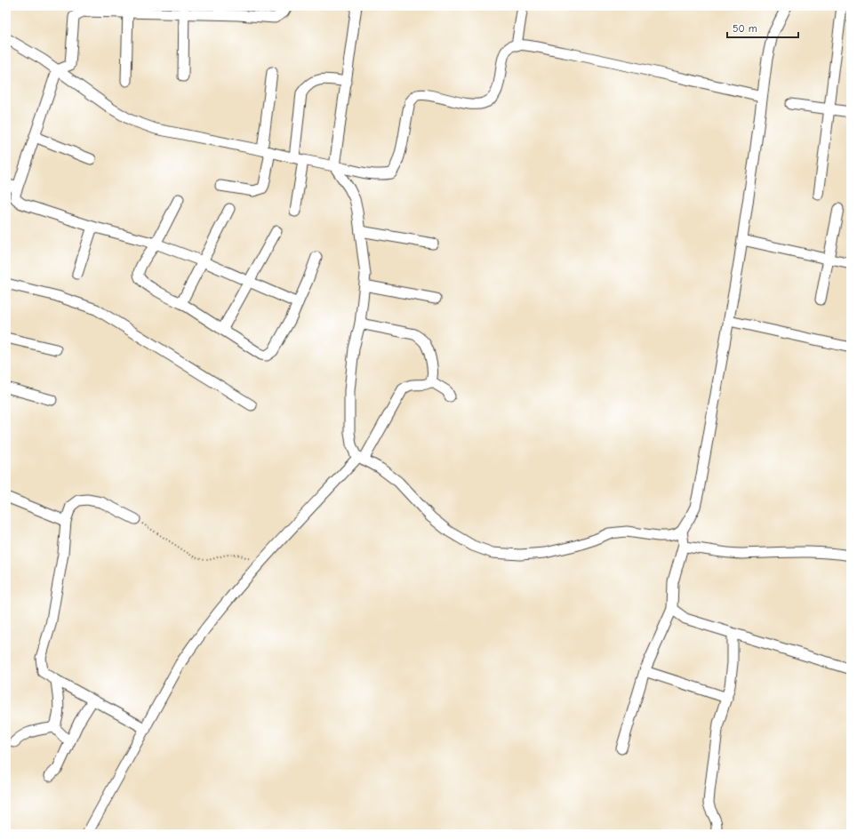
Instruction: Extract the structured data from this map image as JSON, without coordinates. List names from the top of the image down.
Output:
{
  "scale_bar": "50 m"
}
